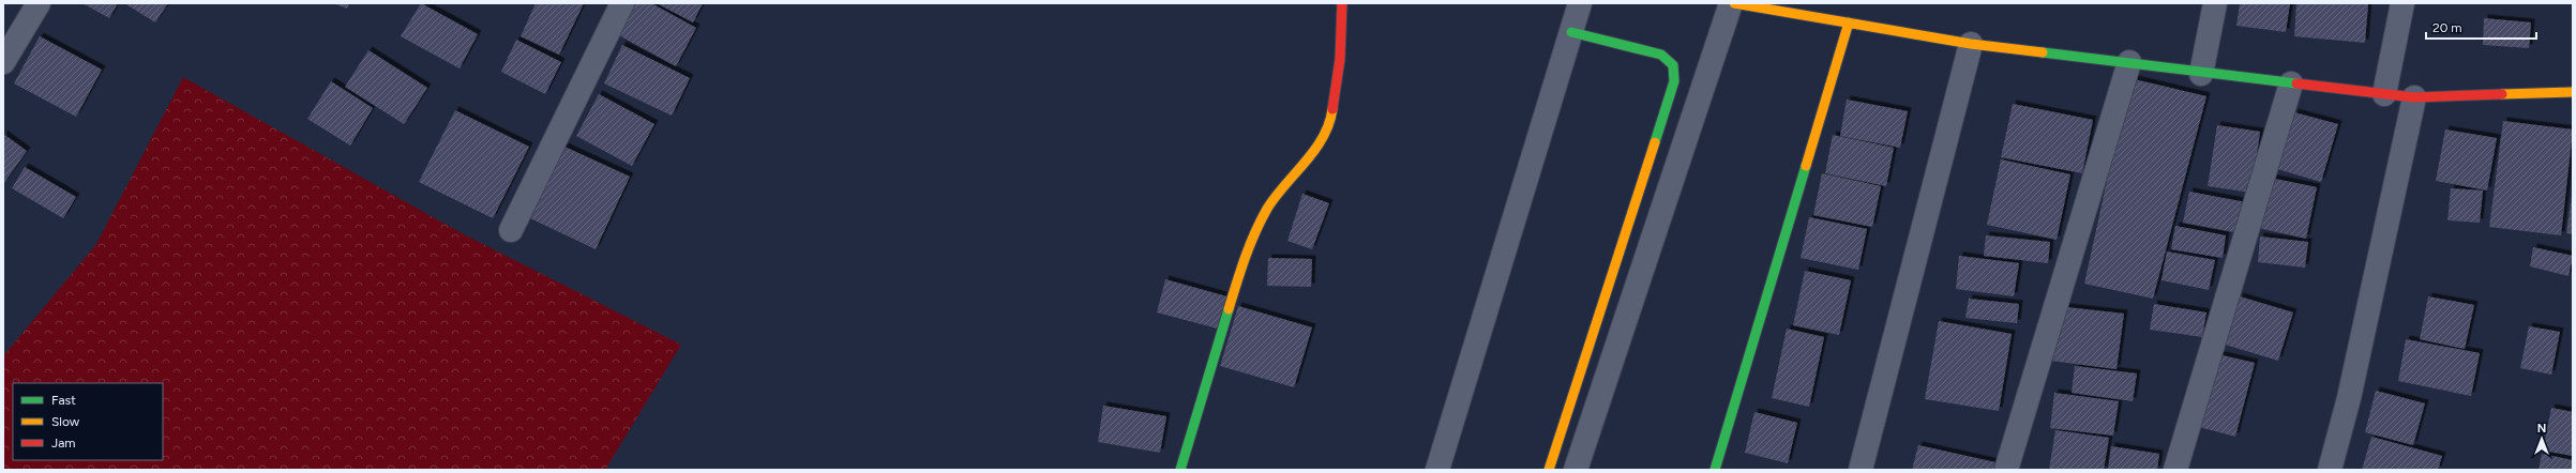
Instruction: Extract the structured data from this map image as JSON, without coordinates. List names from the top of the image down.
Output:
{
  "legend": ["Fast", "Slow", "Jam"],
  "scale_bar": "20 m",
  "north": "top"
}
